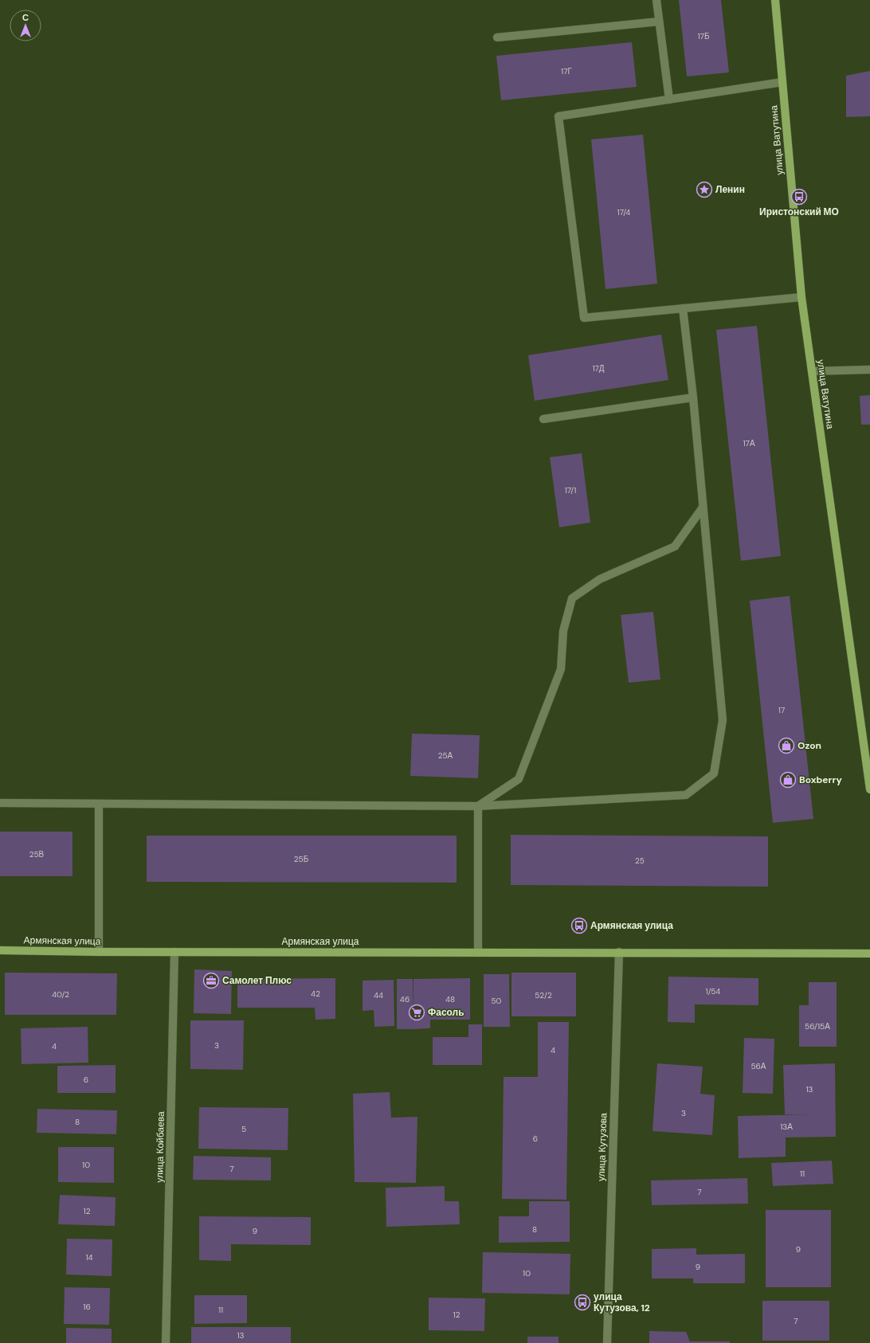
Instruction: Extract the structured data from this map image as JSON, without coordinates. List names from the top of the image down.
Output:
{
  "streets": {
    "main road": ["улица Ватутина", "Армянская улица"],
    "street": ["улица Койбаева", "улица Кутузова"]
  },
  "crossings": [
    ["Армянская улица", "улица Койбаева"],
    ["Армянская улица", "улица Кутузова"]
  ],
  "places": {
    "place": ["Ленин"],
    "bus stop": ["Иристонский МО", "Армянская улица", "улица Кутузова, 12"],
    "shop": ["Ozon", "Boxberry"],
    "office": ["Самолет Плюс"],
    "supermarket": ["Фасоль"]
  },
  "house_numbers": [
    "17Б",
    "17Г",
    "17/4",
    "17Д",
    "17А",
    "17/1",
    "17",
    "25А",
    "25В",
    "25Б",
    "25",
    "1/54",
    "42",
    "40/2",
    "44",
    "52/2",
    "46",
    "48",
    "50",
    "56/15А",
    "3",
    "4",
    "4",
    "56А",
    "6",
    "13",
    "3",
    "8",
    "13А",
    "5",
    "6",
    "10",
    "7",
    "11",
    "7",
    "12",
    "8",
    "9",
    "9",
    "14",
    "9",
    "10",
    "16",
    "11",
    "12",
    "7",
    "13"
  ],
  "north": "top"
}
